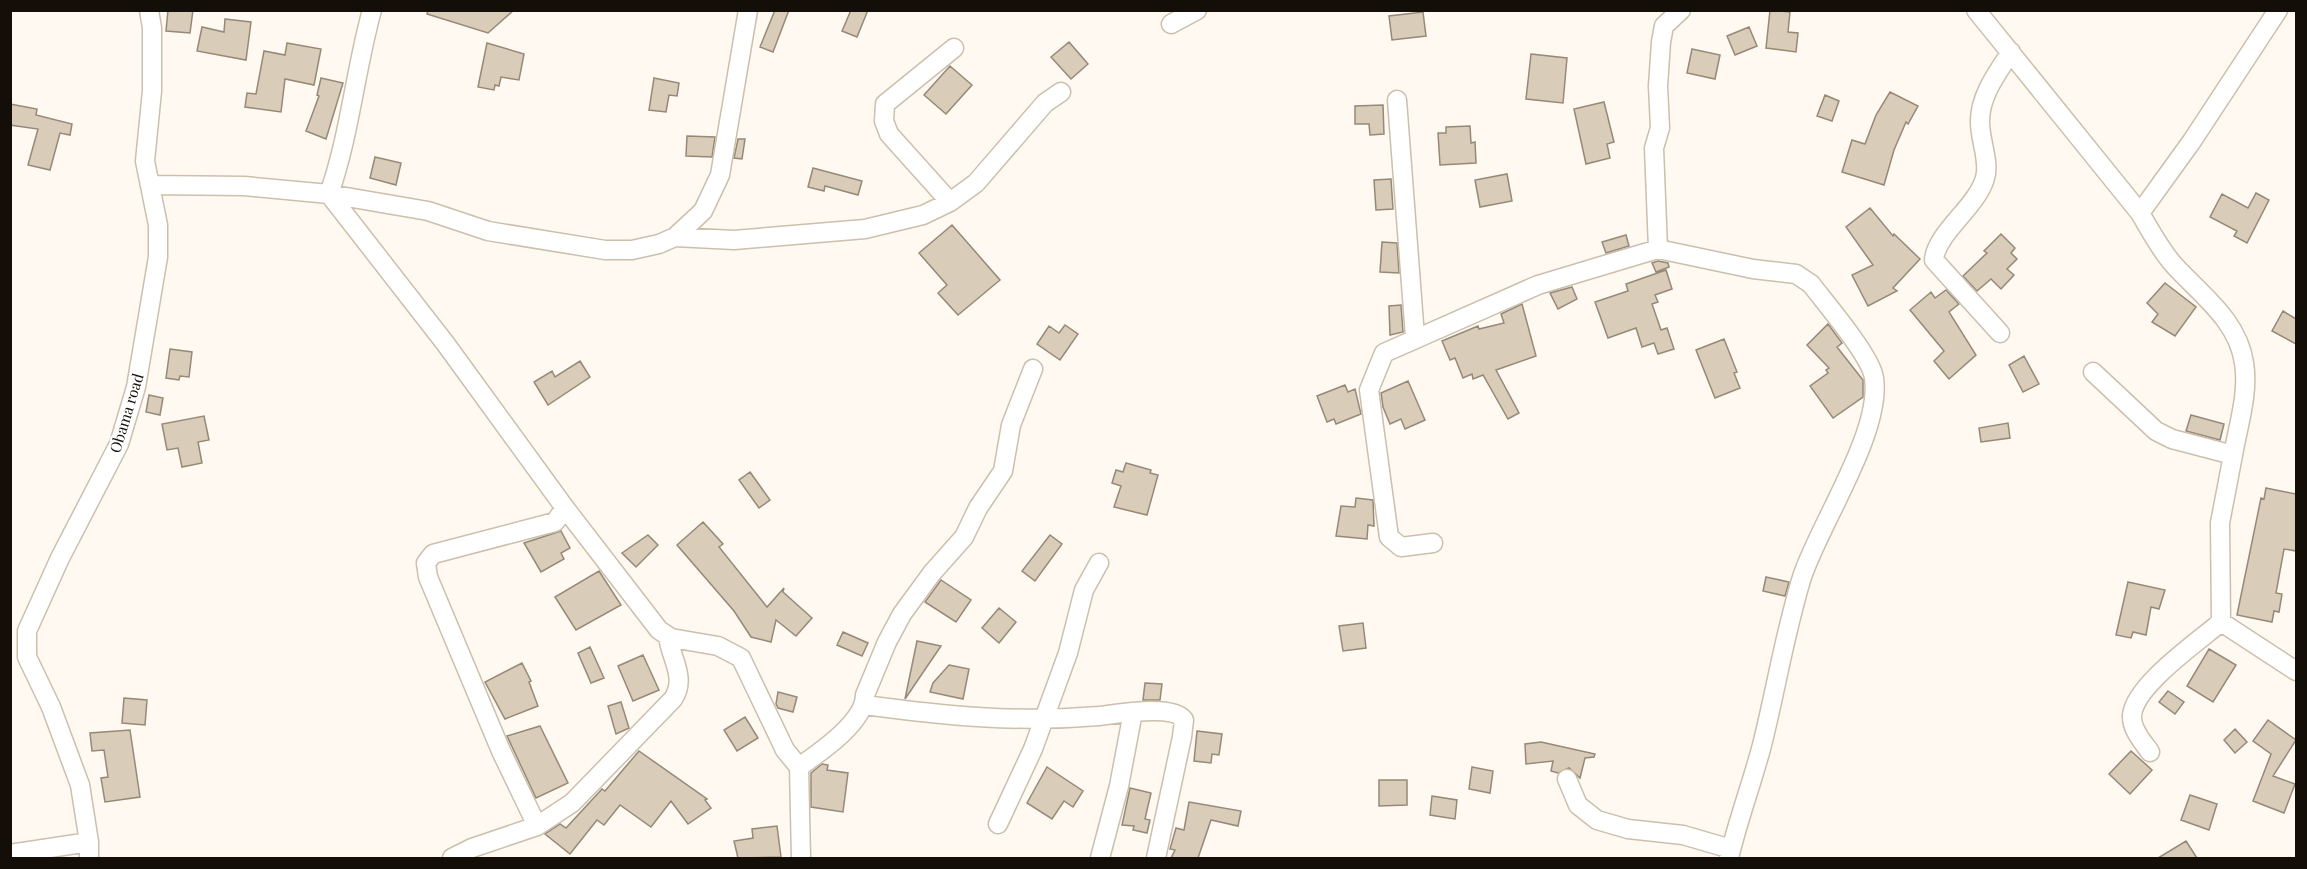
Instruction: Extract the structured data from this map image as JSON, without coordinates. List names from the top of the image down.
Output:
{
  "streets": {
    "street": ["Obama road"]
  }
}
